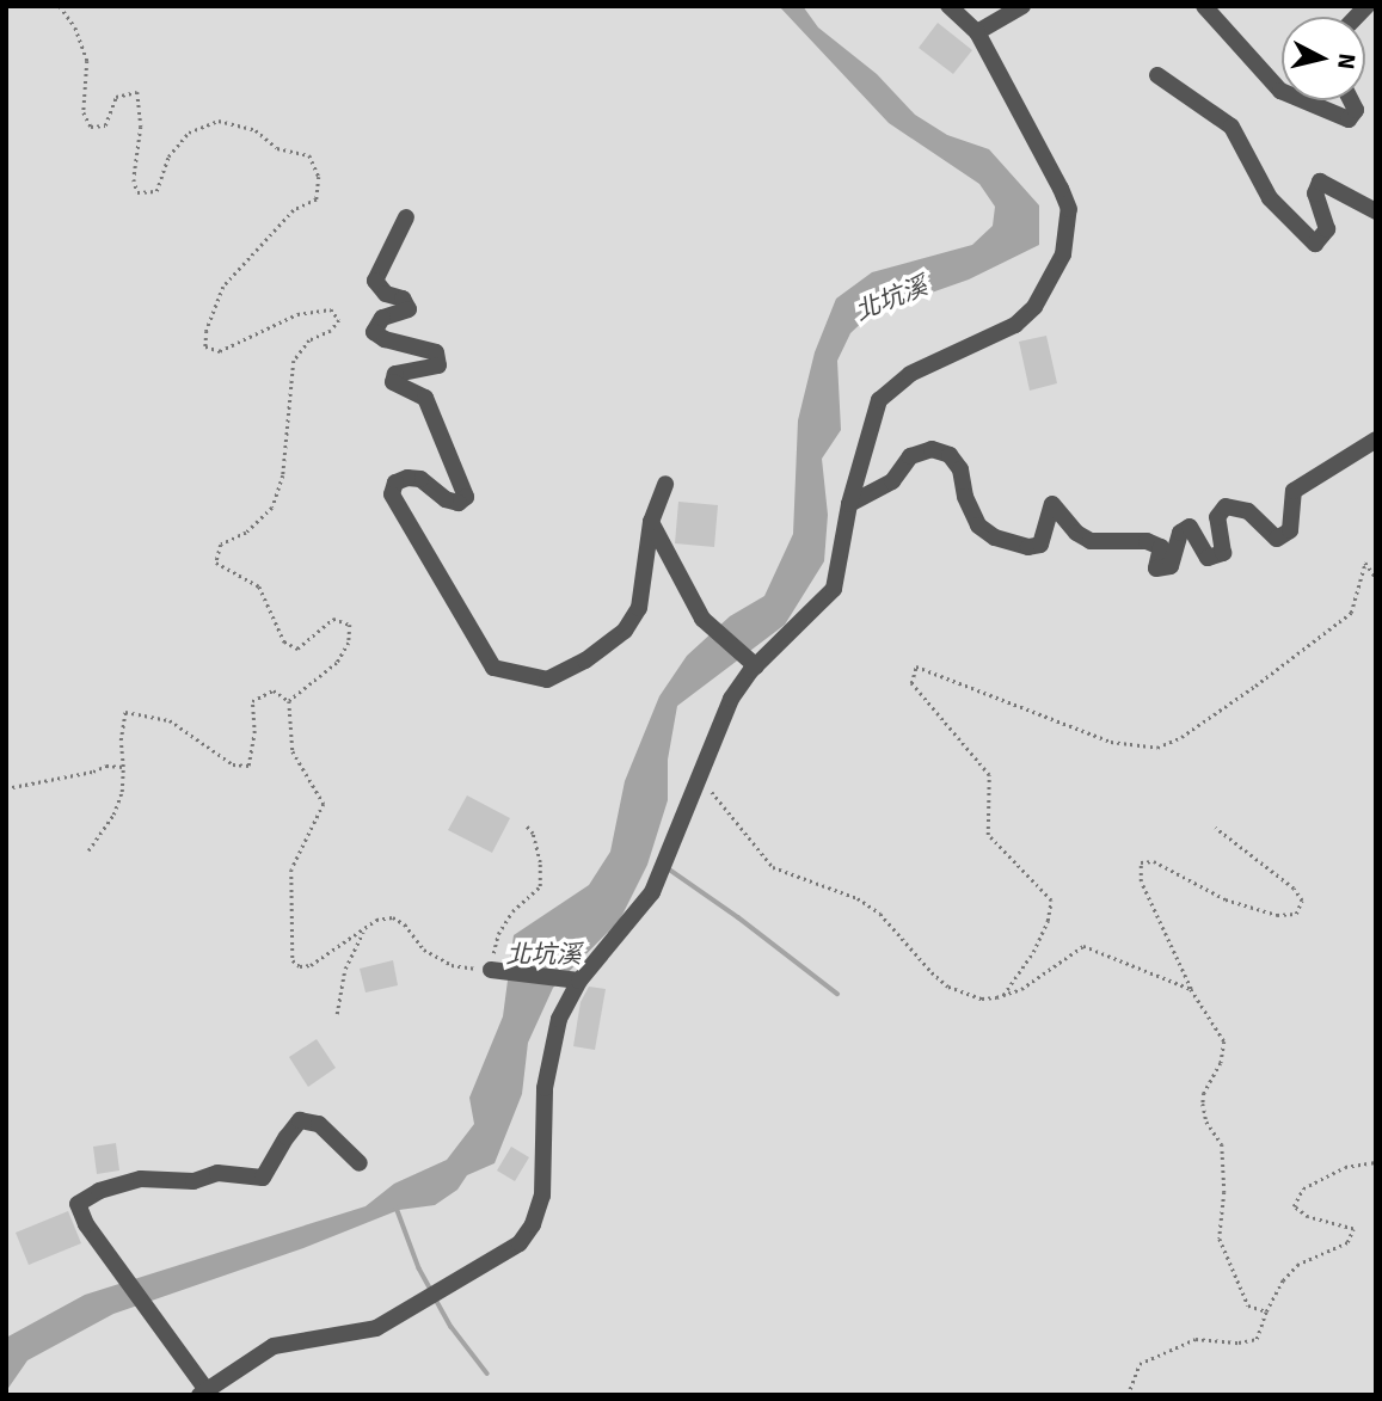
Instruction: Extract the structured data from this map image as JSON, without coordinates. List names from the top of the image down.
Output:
{
  "water": ["北坑溪"],
  "north": "right"
}
